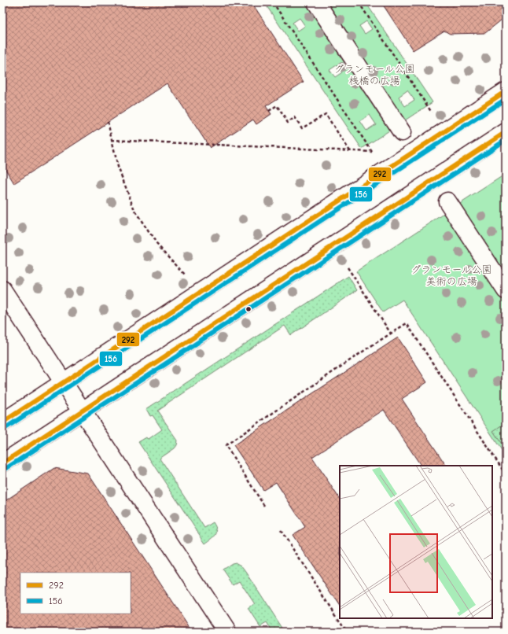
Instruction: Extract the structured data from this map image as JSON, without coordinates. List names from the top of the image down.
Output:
{
  "parks": ["グランモール公園 桟橋の広場", "グランモール公園 美術の広場"],
  "lines": ["transit line 292", "transit line 156"],
  "legend": ["292", "156"]
}
